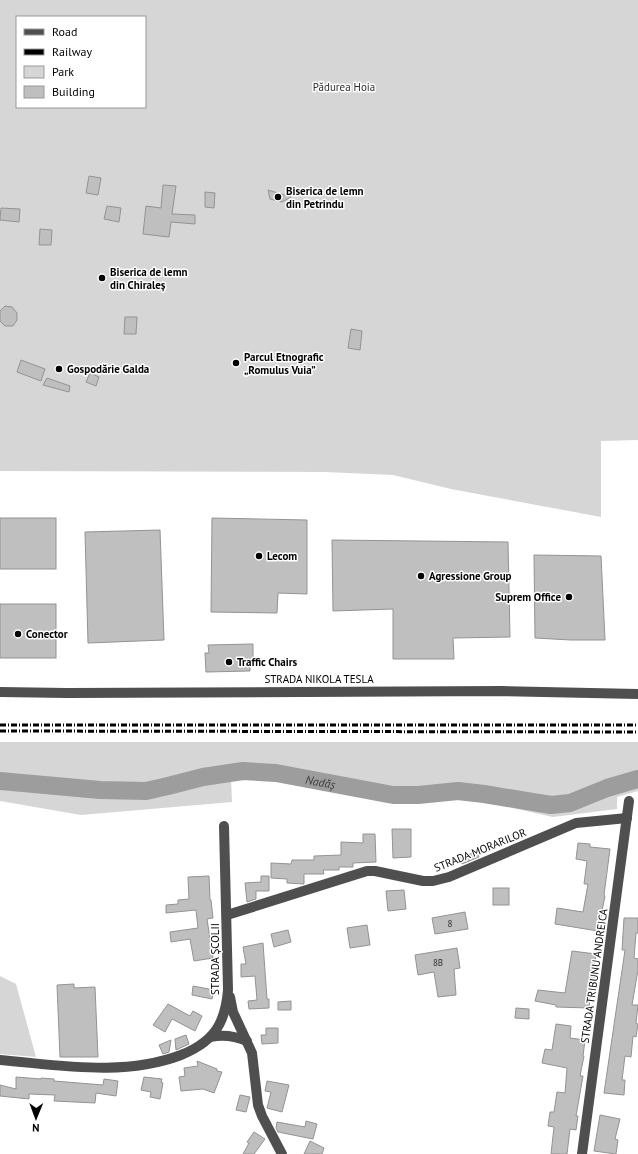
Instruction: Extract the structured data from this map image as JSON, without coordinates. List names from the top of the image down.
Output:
{
  "streets": {
    "street": [
      "STRADA NIKOLA TESLA",
      "STRADA MORARILOR",
      "STRADA ȘCOLII",
      "STRADA TRIBUNU ANDREICA"
    ]
  },
  "crossings": [
    ["STRADA MORARILOR", "STRADA ȘCOLII"],
    ["STRADA MORARILOR", "STRADA TRIBUNU ANDREICA"]
  ],
  "water": ["Nadăș"],
  "parks": ["Pădurea Hoia"],
  "places": [
    "Biserica de lemn din Petrindu",
    "Biserica de lemn din Chiraleș",
    "Parcul Etnografic „Romulus Vuia”",
    "Gospodărie Galda",
    "Lecom",
    "Agressione Group",
    "Suprem Office",
    "Conector",
    "Traffic Chairs"
  ],
  "house_numbers": ["8", "8B"],
  "legend": [
    "Road",
    "Railway",
    "Park",
    "Building"
  ],
  "north": "bottom"
}
